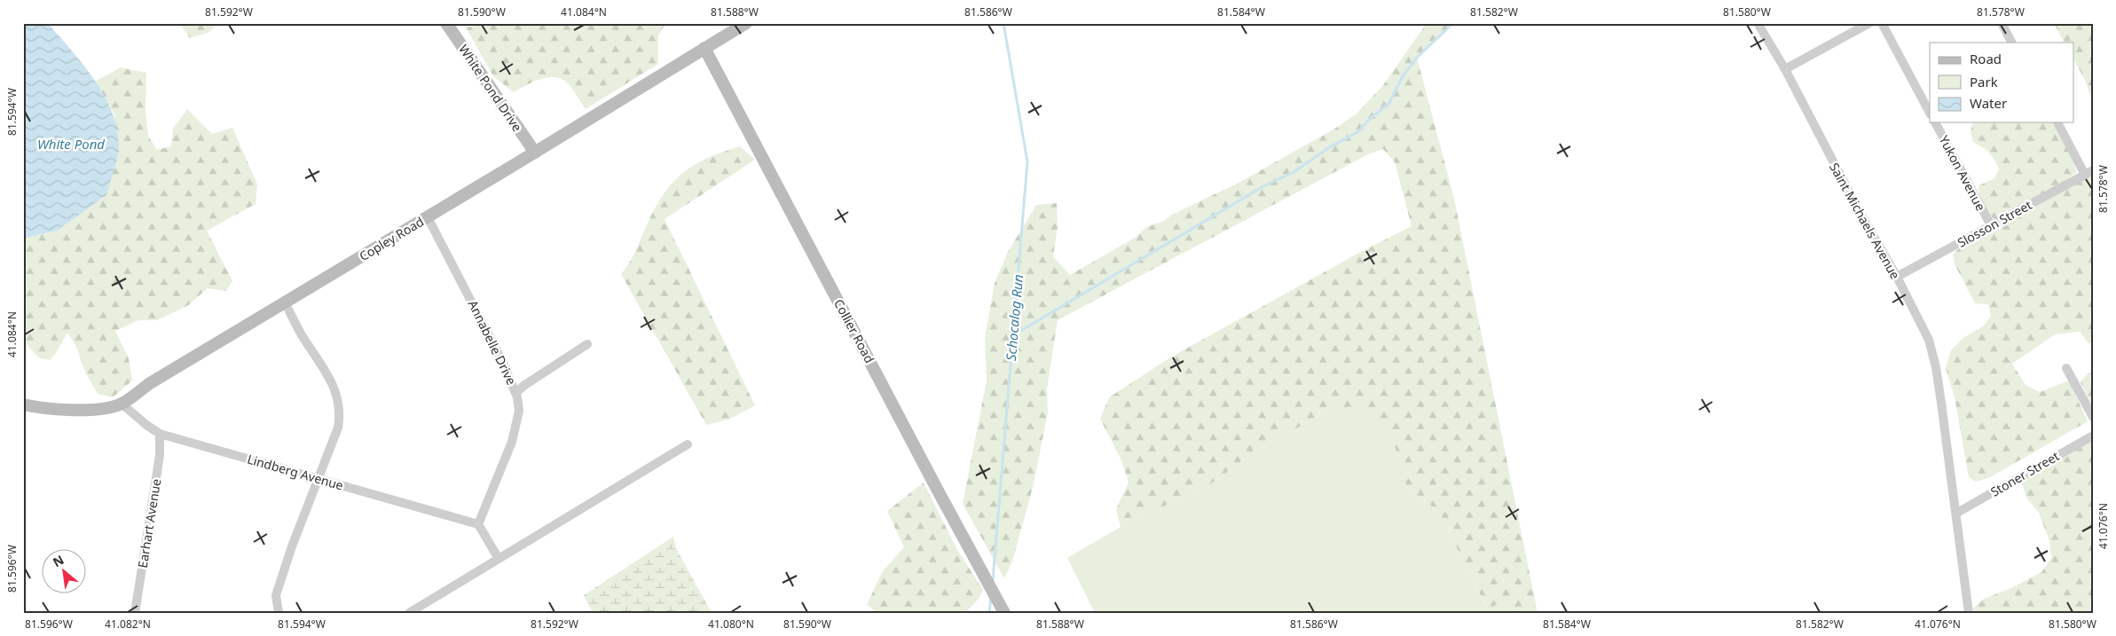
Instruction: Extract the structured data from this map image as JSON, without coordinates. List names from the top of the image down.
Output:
{
  "streets": {
    "main road": ["White Pond Drive", "Copley Road", "Collier Road"],
    "street": [
      "Yukon Avenue",
      "Saint Michaels Avenue",
      "Slosson Street",
      "Annabelle Drive",
      "Lindberg Avenue",
      "Stoner Street",
      "Earhart Avenue"
    ]
  },
  "crossings": [
    ["White Pond Drive", "Copley Road"],
    ["Yukon Avenue", "Slosson Street"],
    ["Saint Michaels Avenue", "Slosson Street"],
    ["Saint Michaels Avenue", "Stoner Street"],
    ["Copley Road", "Collier Road"],
    ["Copley Road", "Annabelle Drive"],
    ["Copley Road", "Lindberg Avenue"],
    ["Annabelle Drive", "Lindberg Avenue"],
    ["Lindberg Avenue", "Earhart Avenue"]
  ],
  "water": ["White Pond", "Schocalog Run"],
  "legend": ["Road", "Park", "Water"],
  "north": "top left",
  "coordinates": [
    "81.592°W",
    "81.590°W",
    "41.084°N",
    "81.588°W",
    "81.586°W",
    "81.584°W",
    "81.582°W",
    "81.580°W",
    "81.578°W",
    "81.594°W",
    "41.076°N",
    "81.596°W",
    "41.082°N",
    "41.080°N"
  ]
}
